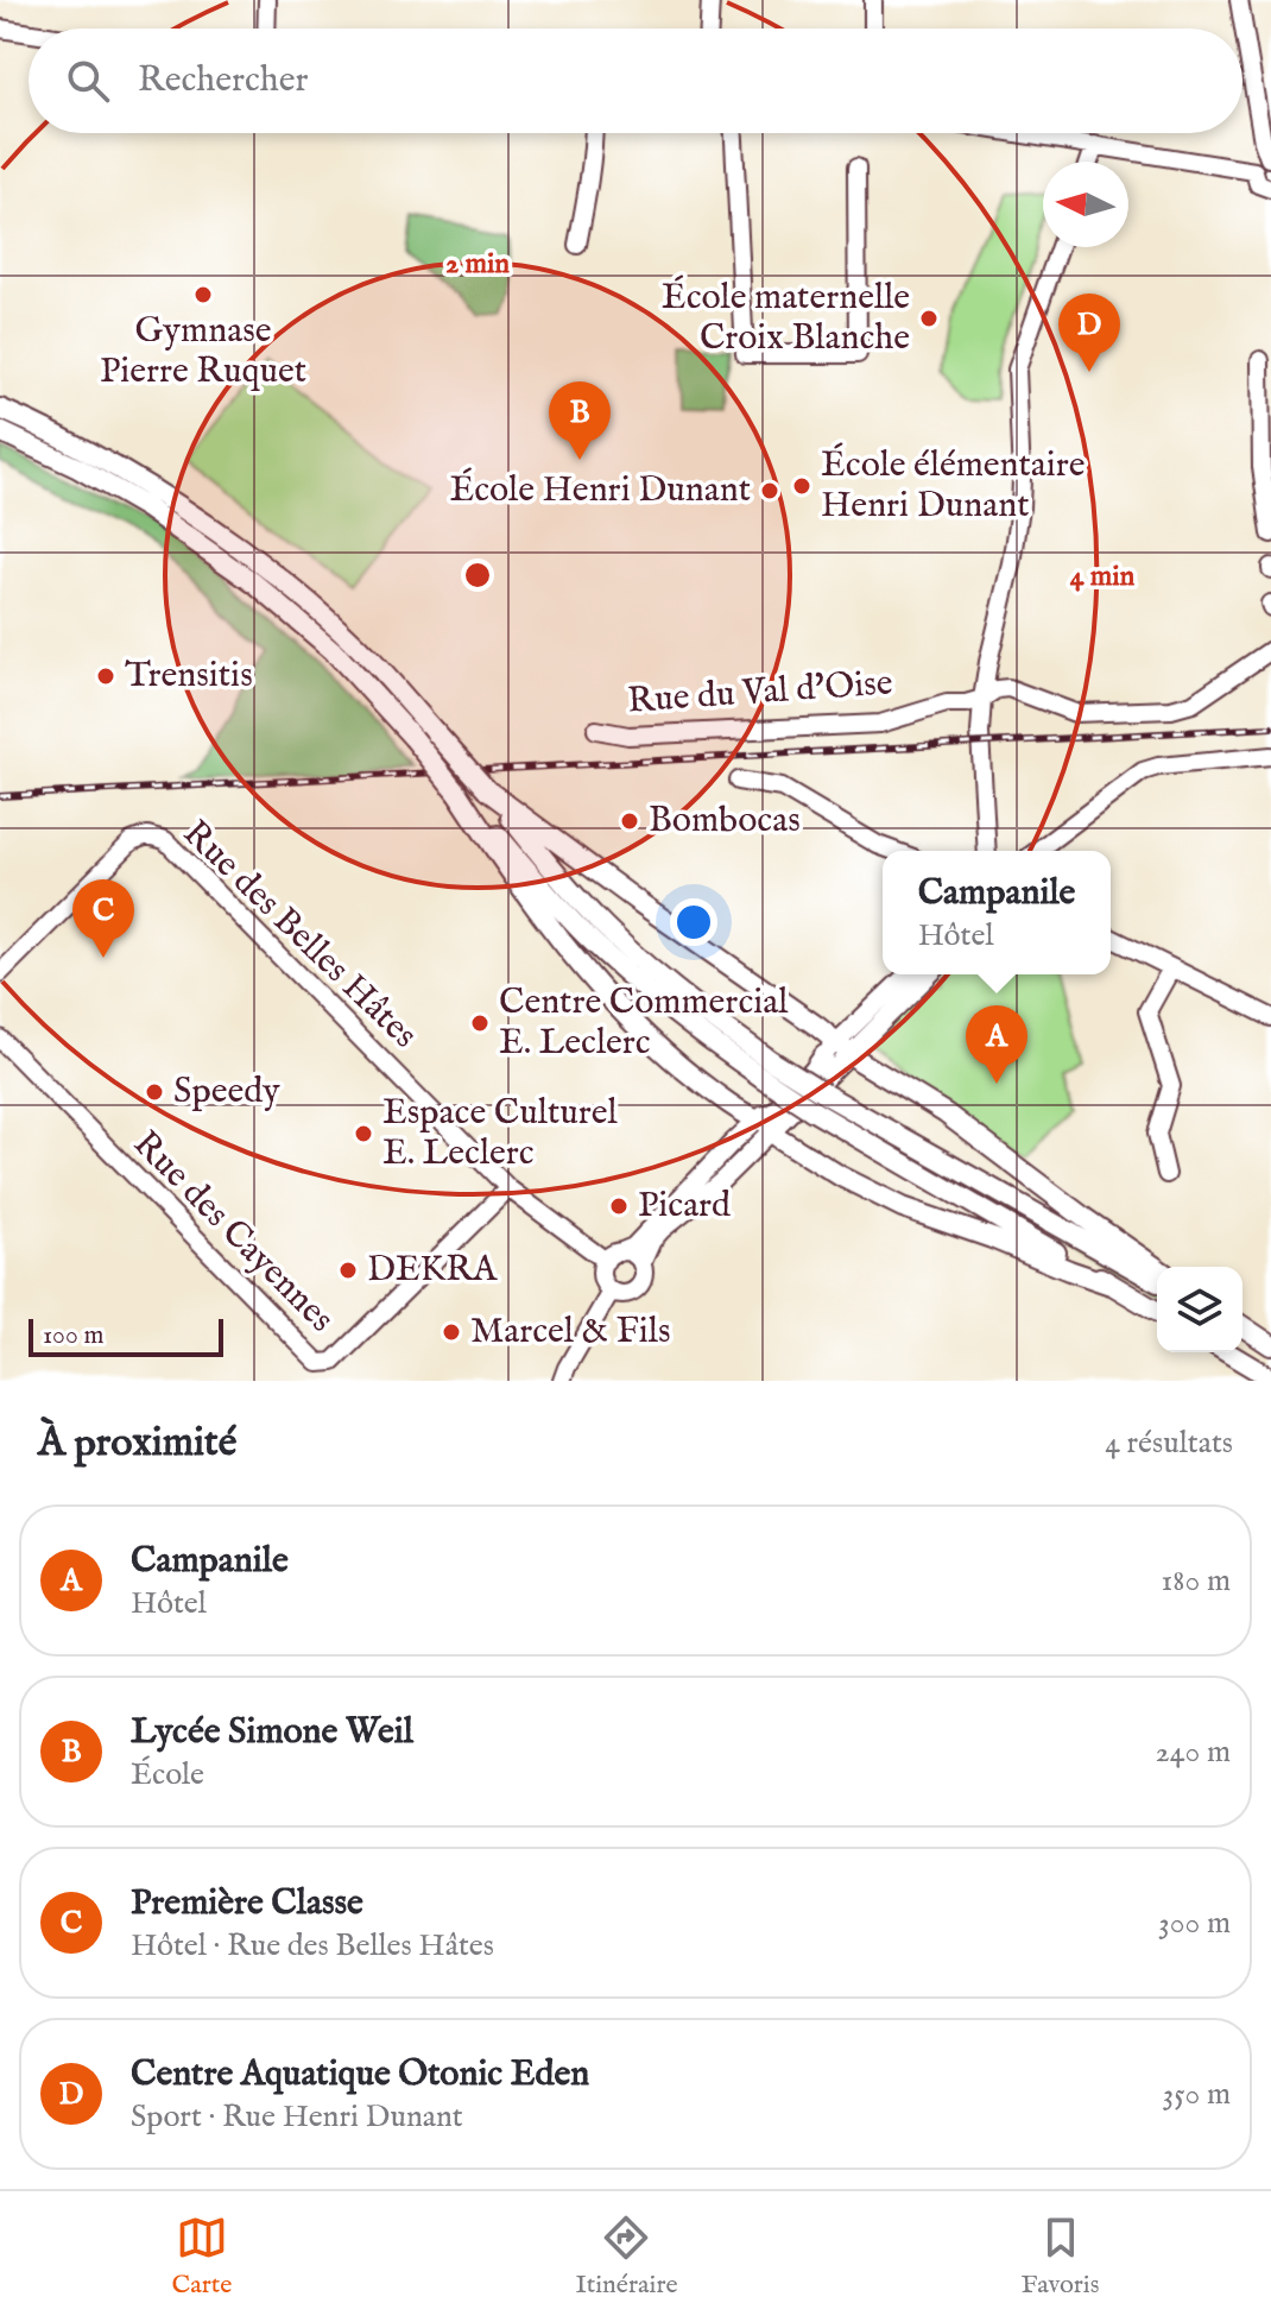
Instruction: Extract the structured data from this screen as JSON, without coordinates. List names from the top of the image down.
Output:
{
  "streets": {
    "street": ["Rue du Val d'Oise", "Rue des Belles Hâtes", "Rue des Cayennes"]
  },
  "crossings": [
    ["Rue des Belles Hâtes", "Rue des Cayennes"]
  ],
  "places": [
    "Gymnase Pierre Ruquet",
    "École maternelle Croix Blanche",
    "École élémentaire Henri Dunant",
    "École Henri Dunant",
    "Trensitis",
    "Bombocas",
    "Centre Commercial E. Leclerc",
    "Speedy",
    "Espace Culturel E. Leclerc",
    "Picard",
    "DEKRA",
    "Marcel & Fils"
  ],
  "scale_bar": "100 m",
  "north": "left",
  "page": {
    "search": "Rechercher",
    "pins": [
      "D",
      "B",
      "C",
      "A"
    ],
    "popup": ["Campanile", "Hôtel"],
    "scale": "100 m",
    "heading": ["À proximité", "4 résultats"],
    "list": [
      {
        "mark": "A",
        "name": "Campanile",
        "note": "Hôtel",
        "value": "180 m"
      },
      {
        "mark": "B",
        "name": "Lycée Simone Weil",
        "note": "École",
        "value": "240 m"
      },
      {
        "mark": "C",
        "name": "Première Classe",
        "note": "Hôtel · Rue des Belles Hâtes",
        "value": "300 m"
      },
      {
        "mark": "D",
        "name": "Centre Aquatique Otonic Eden",
        "note": "Sport · Rue Henri Dunant",
        "value": "350 m"
      }
    ],
    "nav": ["Carte", "Itinéraire", "Favoris"]
  },
  "rings": ["2 min", "4 min"]
}
